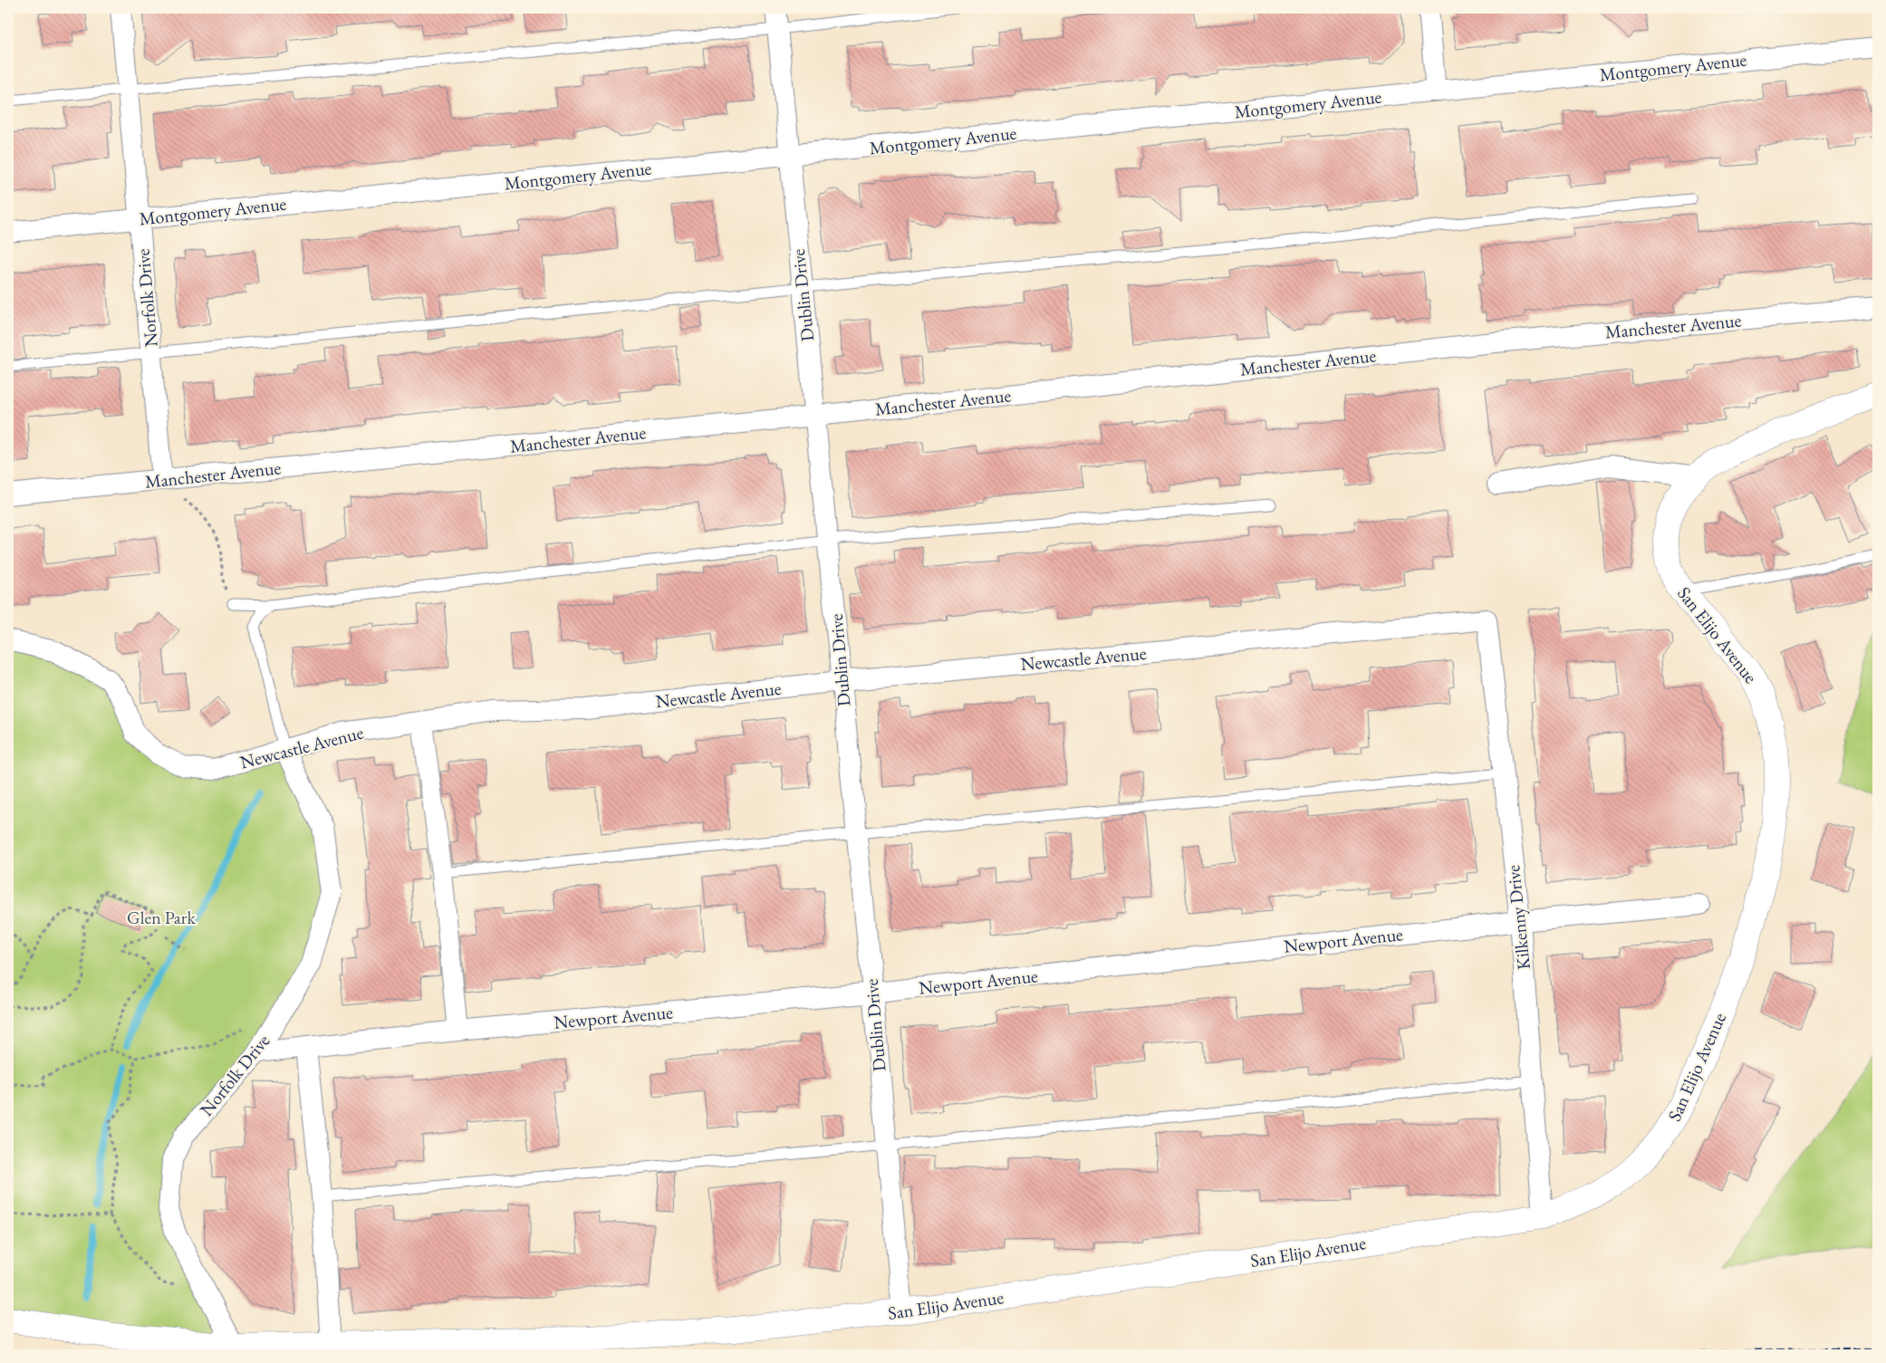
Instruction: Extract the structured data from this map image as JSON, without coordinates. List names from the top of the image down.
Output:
{
  "streets": {
    "main road": ["San Elijo Avenue"],
    "street": [
      "Montgomery Avenue",
      "Dublin Drive",
      "Norfolk Drive",
      "Manchester Avenue",
      "Newcastle Avenue",
      "Kilkenny Drive",
      "Newport Avenue"
    ]
  },
  "crossings": [
    ["Montgomery Avenue", "Dublin Drive"],
    ["Montgomery Avenue", "Norfolk Drive"],
    ["Dublin Drive", "Manchester Avenue"],
    ["Dublin Drive", "San Elijo Avenue"],
    ["Dublin Drive", "Newcastle Avenue"],
    ["Dublin Drive", "Newport Avenue"],
    ["Norfolk Drive", "Manchester Avenue"],
    ["Norfolk Drive", "San Elijo Avenue"],
    ["Norfolk Drive", "Newcastle Avenue"],
    ["Norfolk Drive", "Newport Avenue"],
    ["San Elijo Avenue", "Kilkenny Drive"],
    ["Newcastle Avenue", "Kilkenny Drive"],
    ["Kilkenny Drive", "Newport Avenue"]
  ],
  "parks": ["Glen Park"]
}
